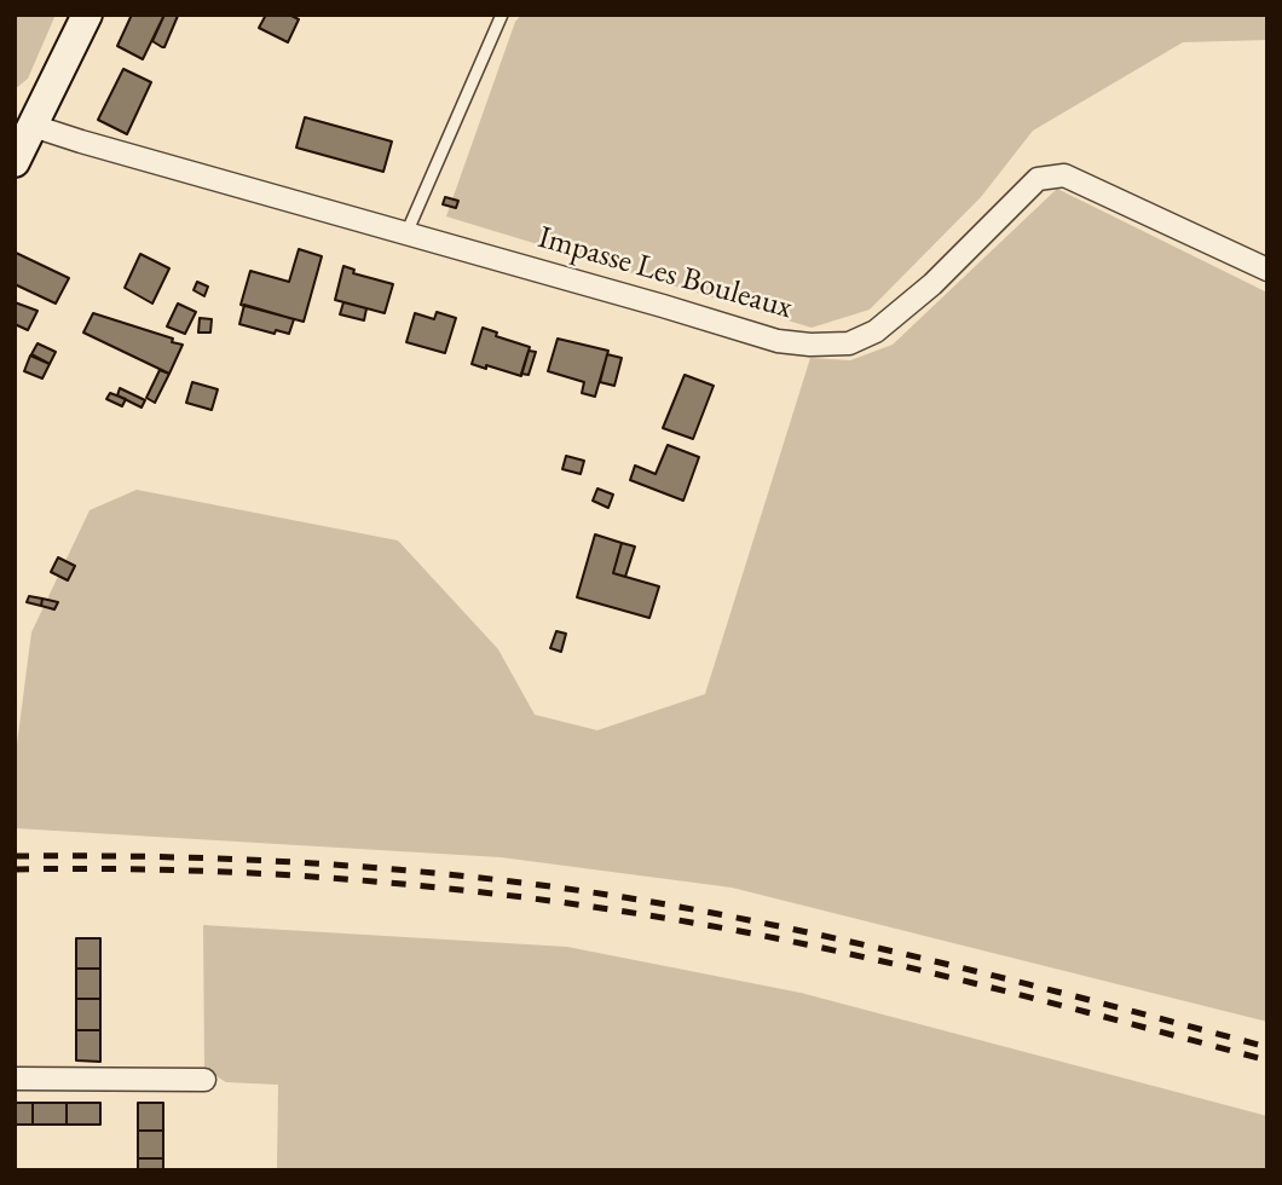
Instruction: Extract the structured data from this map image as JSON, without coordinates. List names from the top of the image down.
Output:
{
  "streets": {
    "street": ["Impasse Les Bouleaux"]
  }
}
